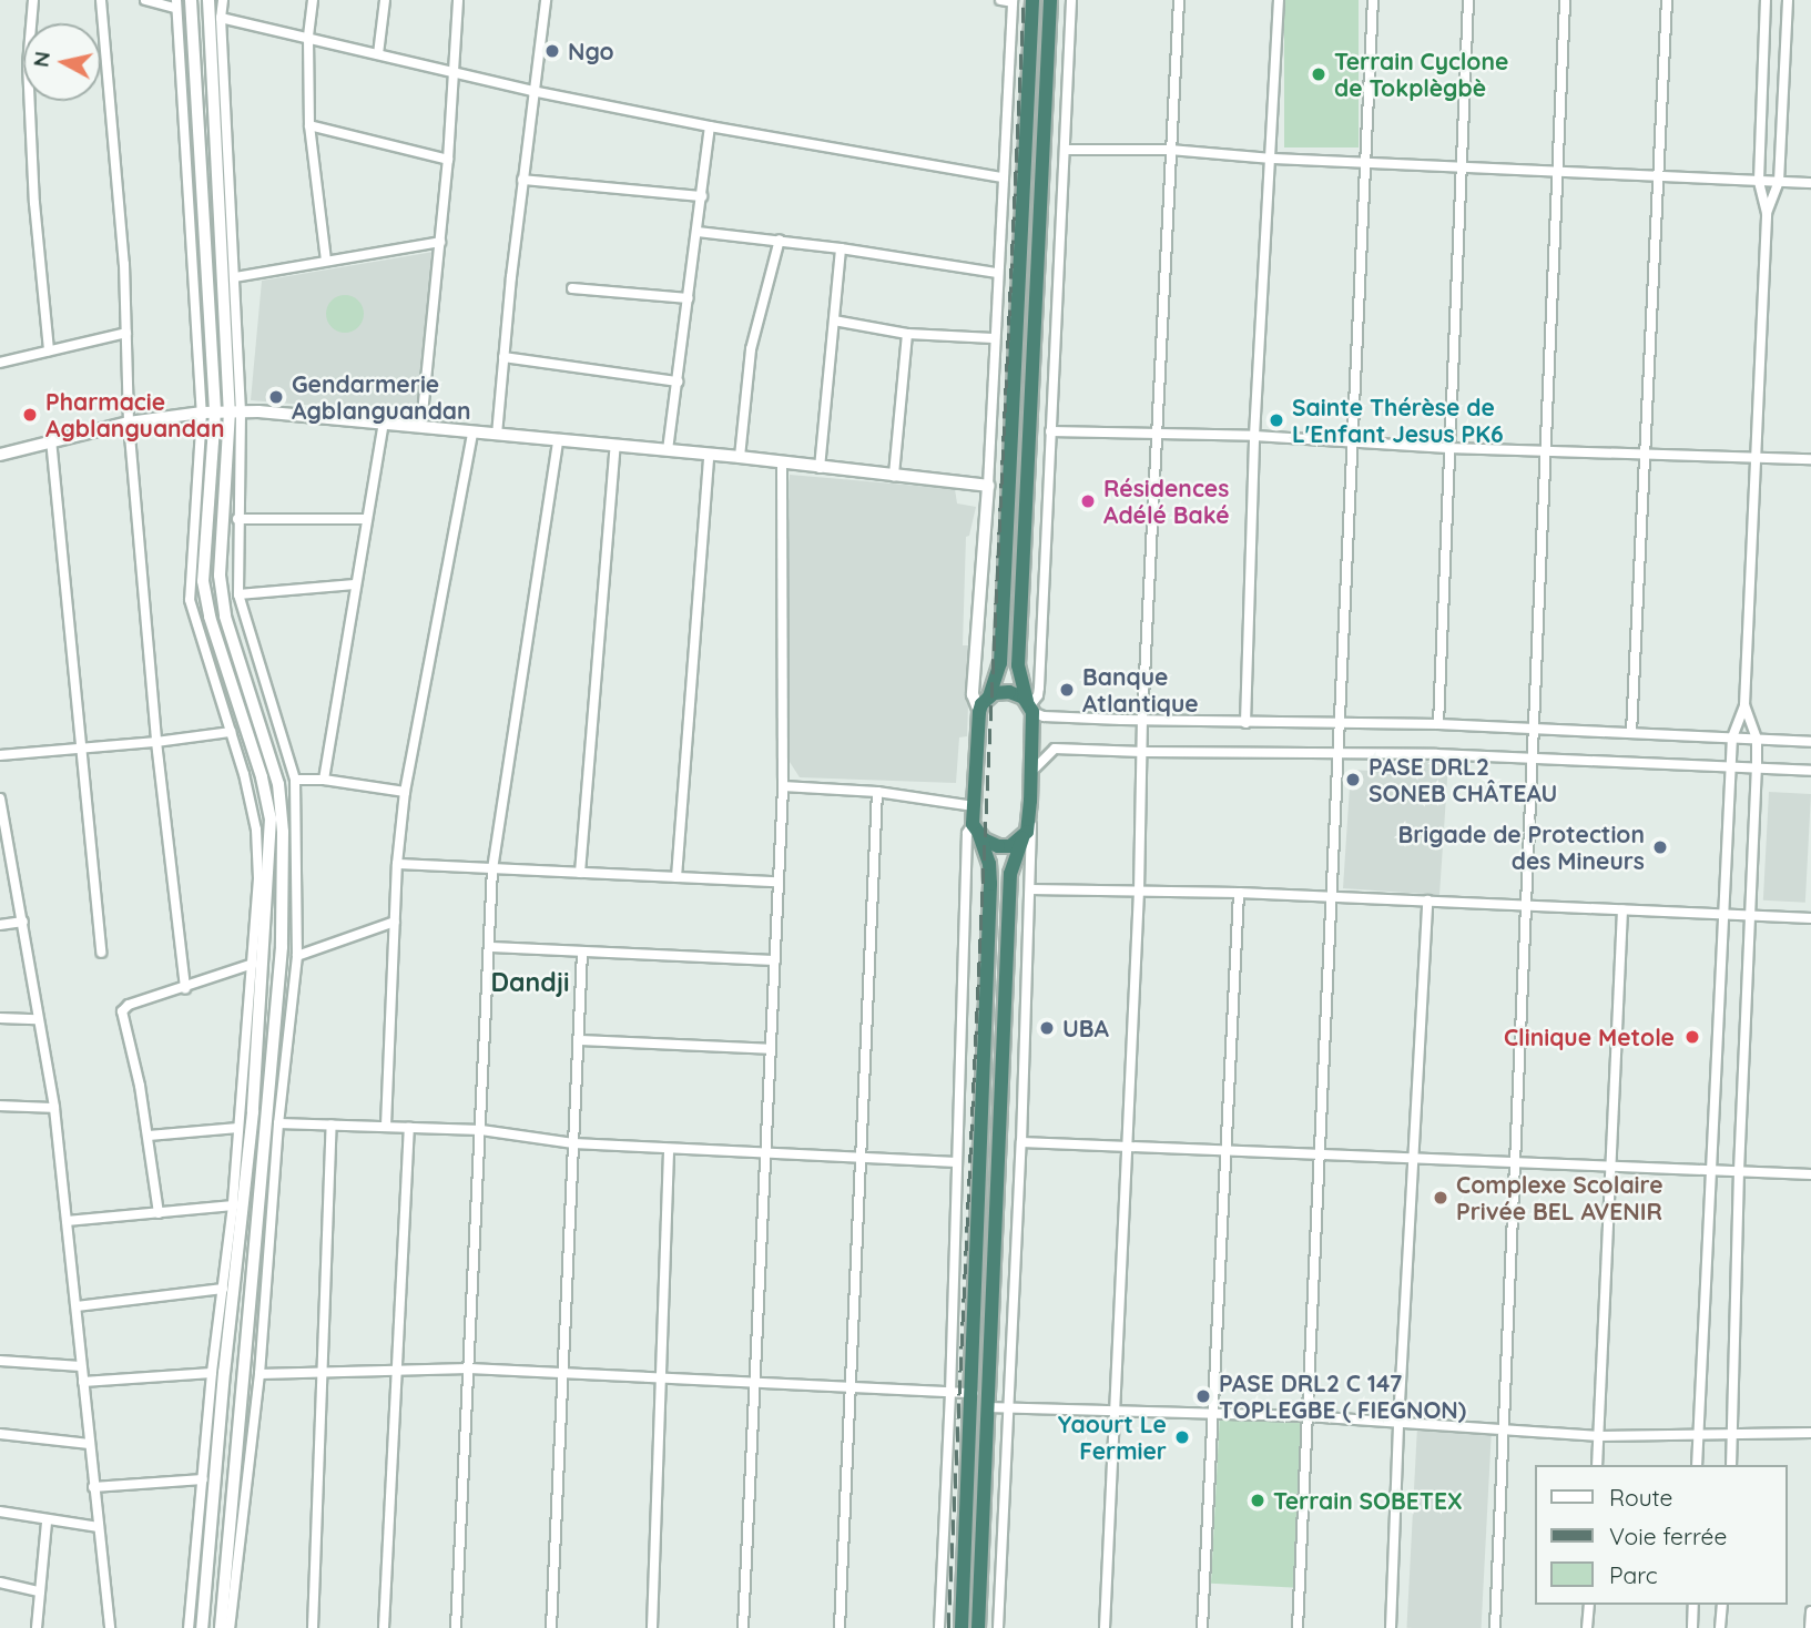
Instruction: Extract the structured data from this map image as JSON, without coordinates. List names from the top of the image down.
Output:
{
  "districts": ["Dandji"],
  "places": [
    "Ngo",
    "Terrain Cyclone de Tokplègbè",
    "Gendarmerie Agblanguandan",
    "Pharmacie Agblanguandan",
    "Sainte Thérèse de L'Enfant Jesus PK6",
    "Résidences Adélé Baké",
    "Banque Atlantique",
    "PASE DRL2 SONEB CHÂTEAU",
    "Brigade de Protection des Mineurs",
    "UBA",
    "Clinique Metole",
    "Complexe Scolaire Privée BEL AVENIR",
    "PASE DRL2 C 147 TOPLEGBE ( FIEGNON)",
    "Yaourt Le Fermier",
    "Terrain SOBETEX"
  ],
  "legend": ["Route", "Voie ferrée", "Parc"],
  "north": "left"
}
